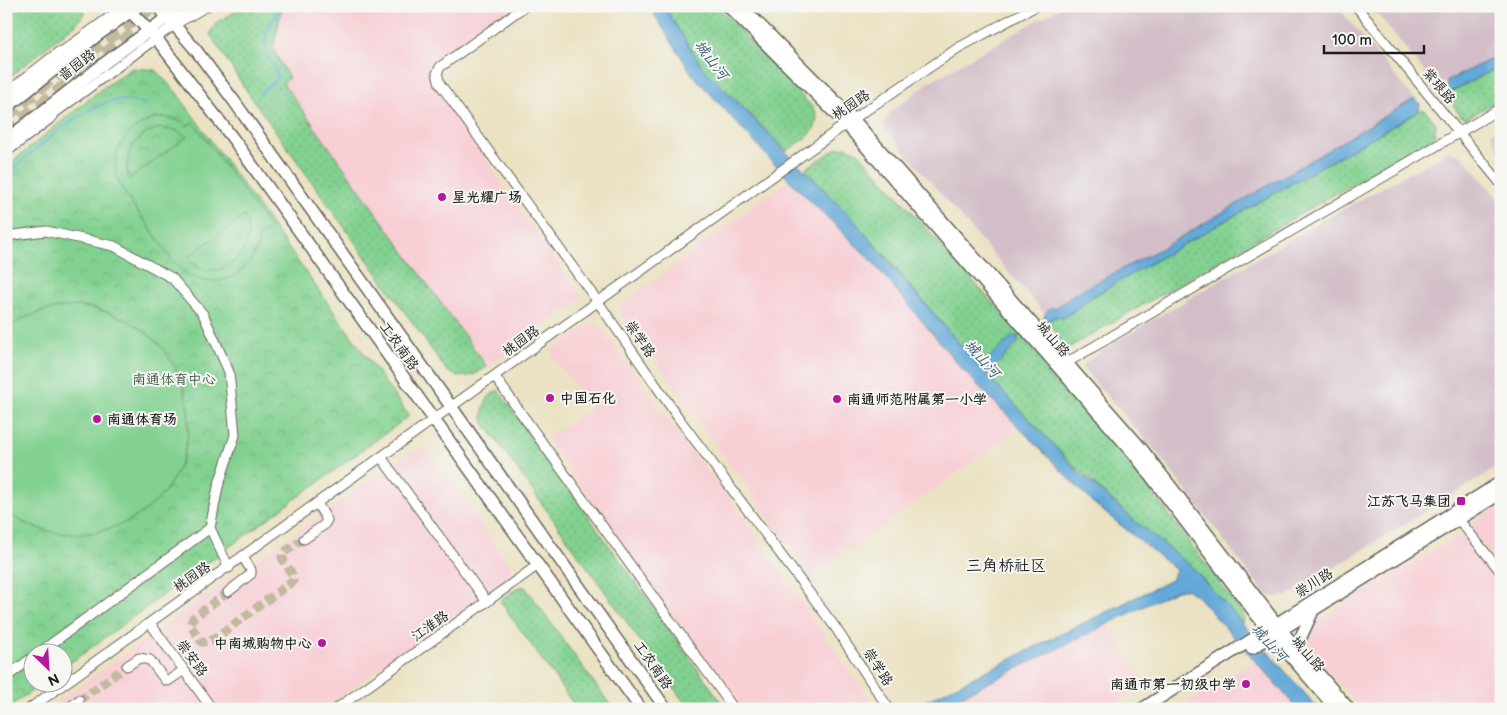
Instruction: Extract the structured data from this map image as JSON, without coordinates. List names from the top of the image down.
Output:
{
  "streets": {
    "main road": [
      "啬园路",
      "城山路",
      "工农南路",
      "崇川路"
    ],
    "street": [
      "紫琅路",
      "桃园路",
      "崇学路",
      "江淮路",
      "崇安路"
    ]
  },
  "crossings": [
    ["啬园路", "工农南路"],
    ["桃园路", "崇学路"],
    ["桃园路", "城山路"],
    ["桃园路", "工农南路"],
    ["桃园路", "崇安路"],
    ["城山路", "崇川路"],
    ["工农南路", "江淮路"]
  ],
  "districts": ["三角桥社区"],
  "water": ["城山河"],
  "parks": ["南通体育中心"],
  "places": {
    "other": [
      "星光耀广场",
      "中国石化",
      "南通师范附属第一小学",
      "南通体育场",
      "中南城购物中心",
      "南通市第一初级中学"
    ],
    "transit": ["江苏飞马集团"]
  },
  "scale_bar": "100 m",
  "north": "bottom right"
}
